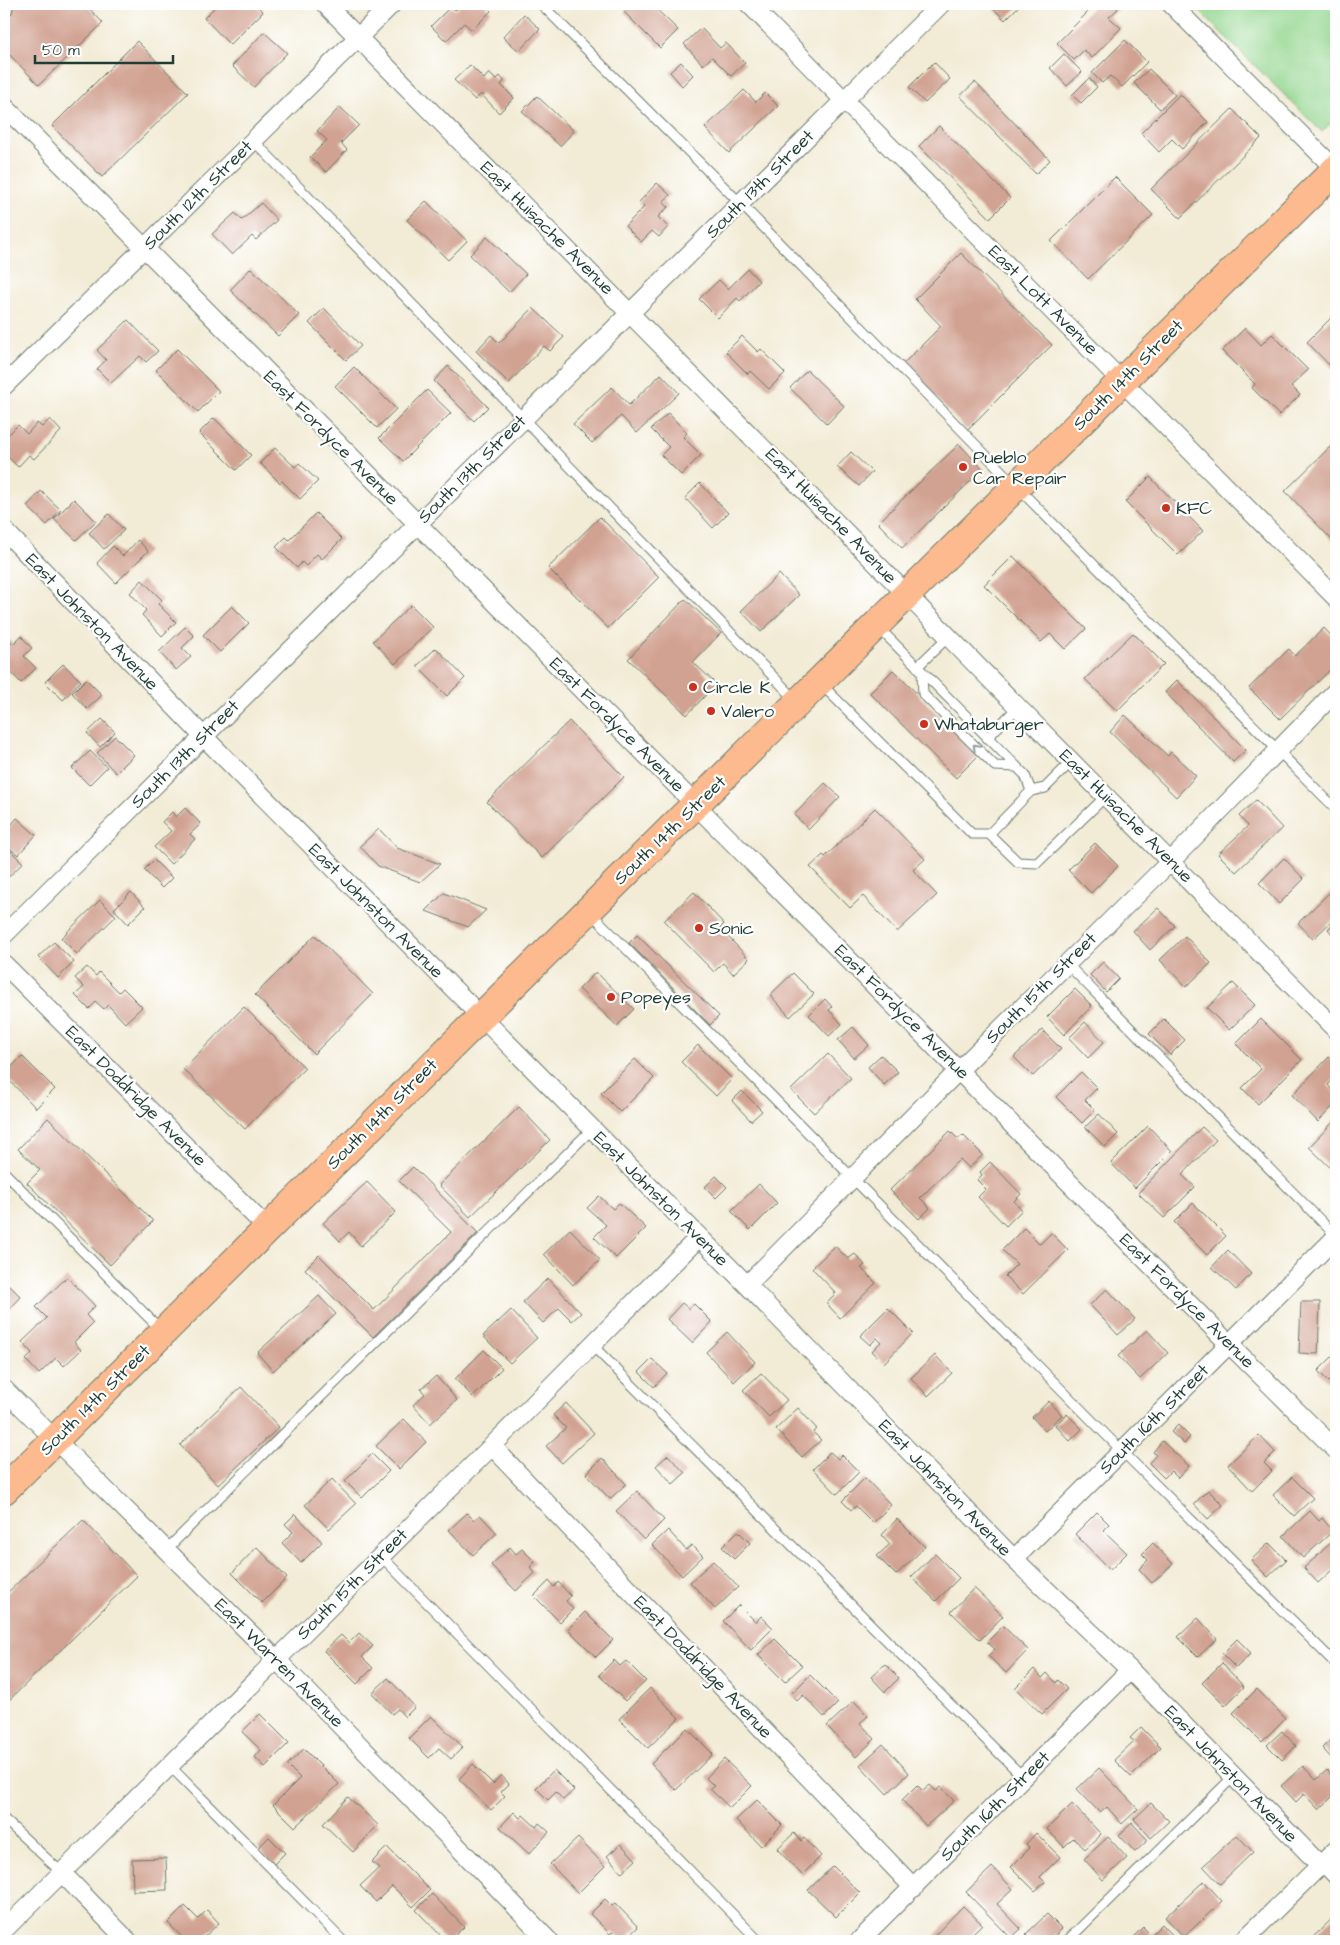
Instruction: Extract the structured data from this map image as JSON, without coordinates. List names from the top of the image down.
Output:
{
  "streets": {
    "main road": ["South 14th Street"],
    "street": [
      "South 13th Street",
      "South 12th Street",
      "East Huisache Avenue",
      "East Lott Avenue",
      "East Fordyce Avenue",
      "East Johnston Avenue",
      "South 15th Street",
      "East Doddridge Avenue",
      "South 16th Street",
      "East Warren Avenue"
    ]
  },
  "crossings": [
    ["South 13th Street", "East Huisache Avenue"],
    ["South 13th Street", "East Lott Avenue"],
    ["South 13th Street", "East Fordyce Avenue"],
    ["South 13th Street", "East Johnston Avenue"],
    ["South 12th Street", "East Huisache Avenue"],
    ["South 12th Street", "East Fordyce Avenue"],
    ["East Huisache Avenue", "South 14th Street"],
    ["East Huisache Avenue", "South 15th Street"],
    ["East Lott Avenue", "South 14th Street"],
    ["South 14th Street", "East Fordyce Avenue"],
    ["South 14th Street", "East Johnston Avenue"],
    ["South 14th Street", "East Doddridge Avenue"],
    ["South 14th Street", "East Warren Avenue"],
    ["East Fordyce Avenue", "South 15th Street"],
    ["East Fordyce Avenue", "South 16th Street"],
    ["East Johnston Avenue", "South 15th Street"],
    ["East Johnston Avenue", "South 16th Street"],
    ["South 15th Street", "East Doddridge Avenue"],
    ["South 15th Street", "East Warren Avenue"],
    ["East Doddridge Avenue", "South 16th Street"]
  ],
  "places": [
    "Pueblo Car Repair",
    "KFC",
    "Circle K",
    "Valero",
    "Whataburger",
    "Sonic",
    "Popeyes"
  ],
  "scale_bar": "50 m"
}
